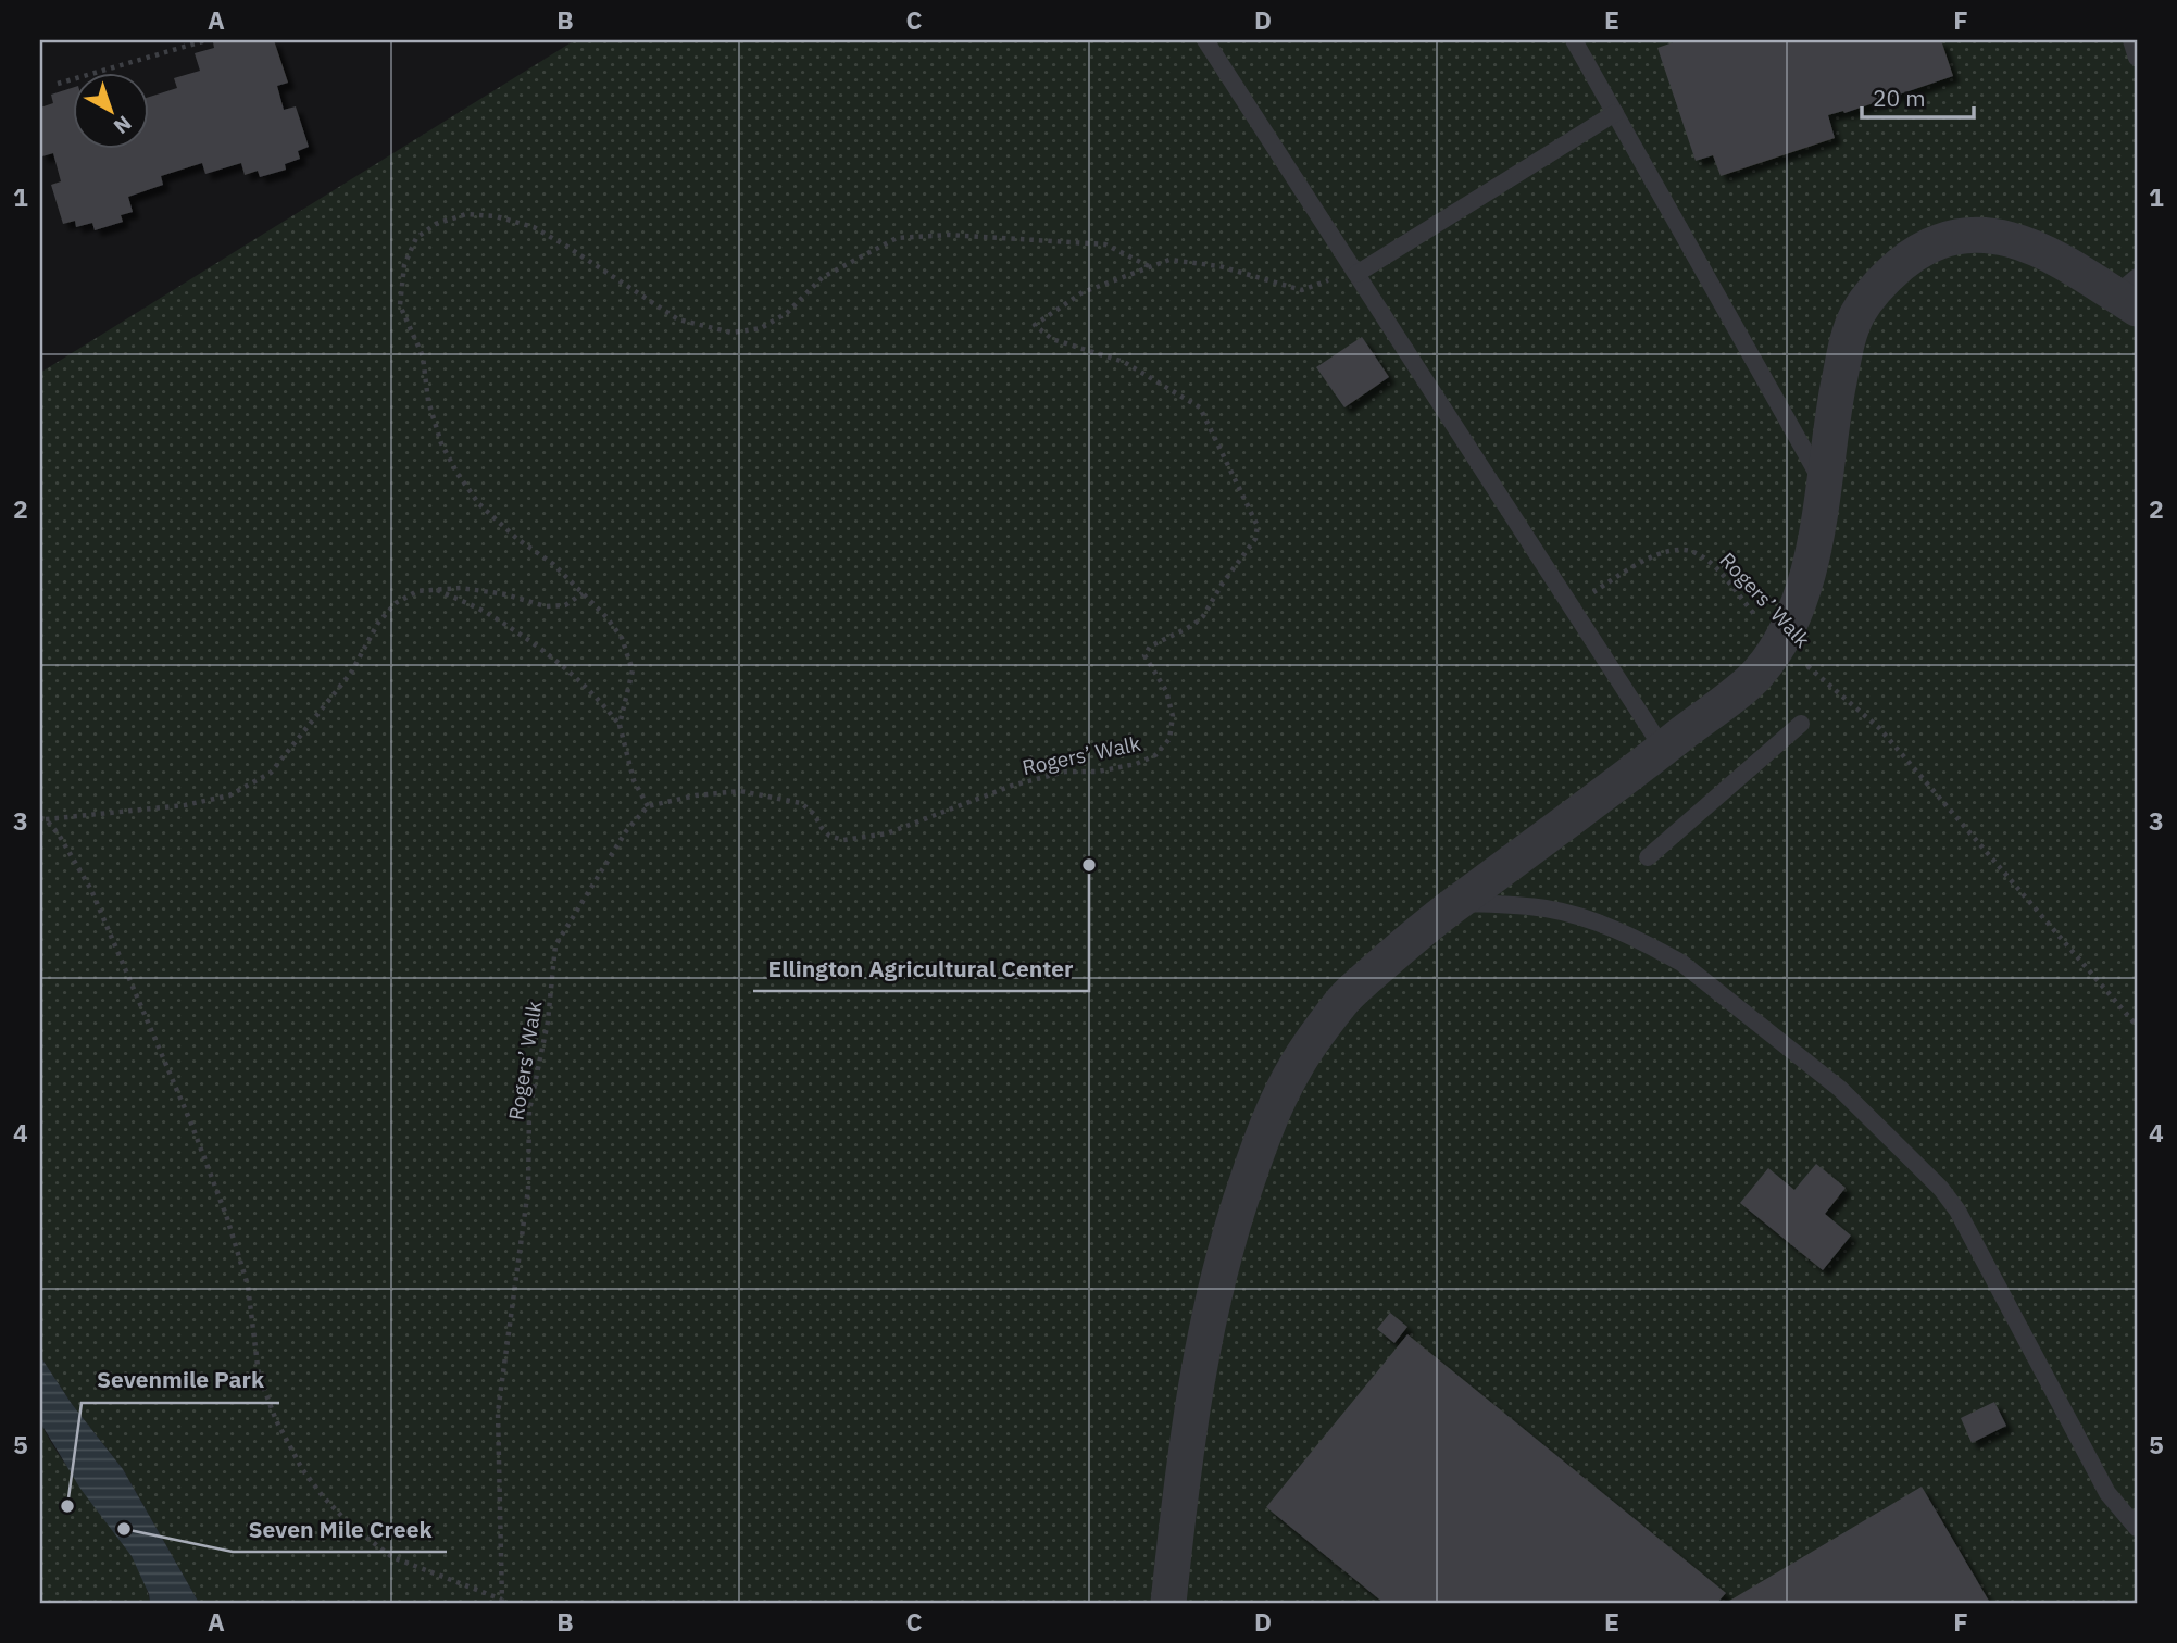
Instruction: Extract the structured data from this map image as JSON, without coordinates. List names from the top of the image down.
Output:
{
  "streets": {
    "path": ["Rogers’ Walk"]
  },
  "places": ["Ellington Agricultural Center", "Sevenmile Park", "Seven Mile Creek"],
  "scale_bar": "20 m",
  "north": "bottom right",
  "grid": {
    "columns": [
      "A",
      "B",
      "C",
      "D",
      "E",
      "F"
    ],
    "rows": [
      "1",
      "2",
      "3",
      "4",
      "5"
    ]
  }
}
